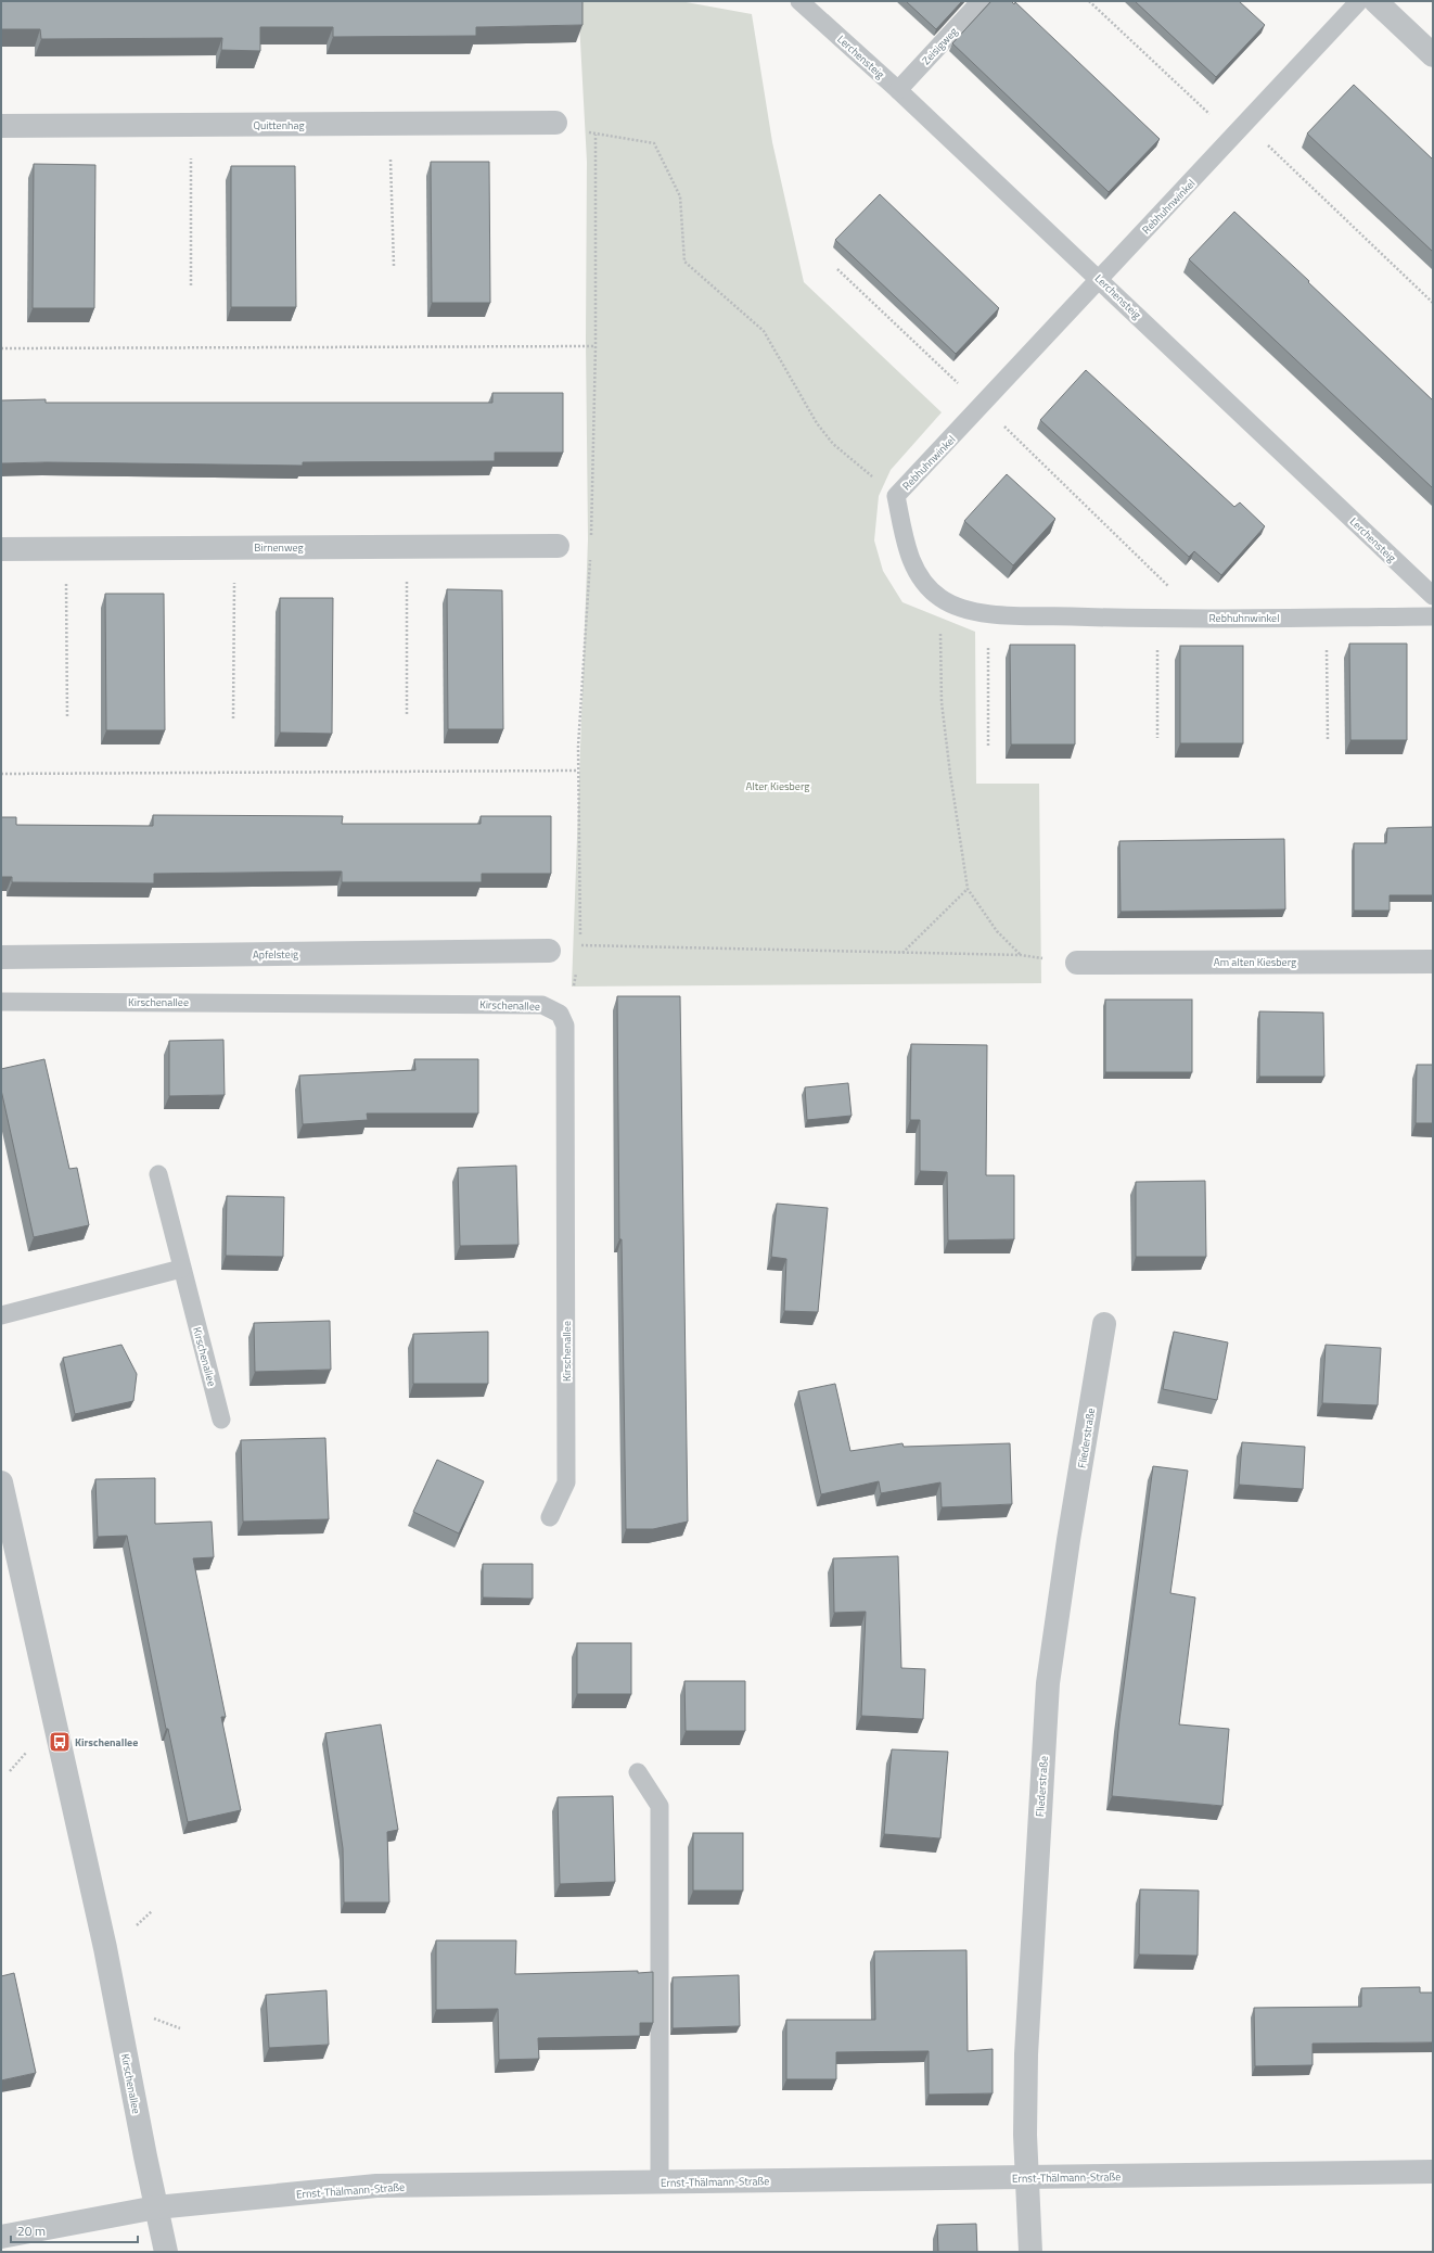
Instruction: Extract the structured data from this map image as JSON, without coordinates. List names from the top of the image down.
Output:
{
  "streets": {
    "street": [
      "Quittenhag",
      "Birnenweg",
      "Apfelsteig",
      "Am alten Kiesberg",
      "Kirschenallee",
      "Fliederstraße",
      "Ernst-Thälmann-Straße"
    ],
    "lane": ["Zeisigweg", "Lerchensteig", "Rebhuhnwinkel"]
  },
  "crossings": [
    ["Zeisigweg", "Lerchensteig"],
    ["Lerchensteig", "Rebhuhnwinkel"],
    ["Kirschenallee", "Ernst-Thälmann-Straße"],
    ["Fliederstraße", "Ernst-Thälmann-Straße"]
  ],
  "parks": ["Alter Kiesberg"],
  "places": {
    "bus stop": ["Kirschenallee"]
  },
  "scale_bar": "20 m"
}
